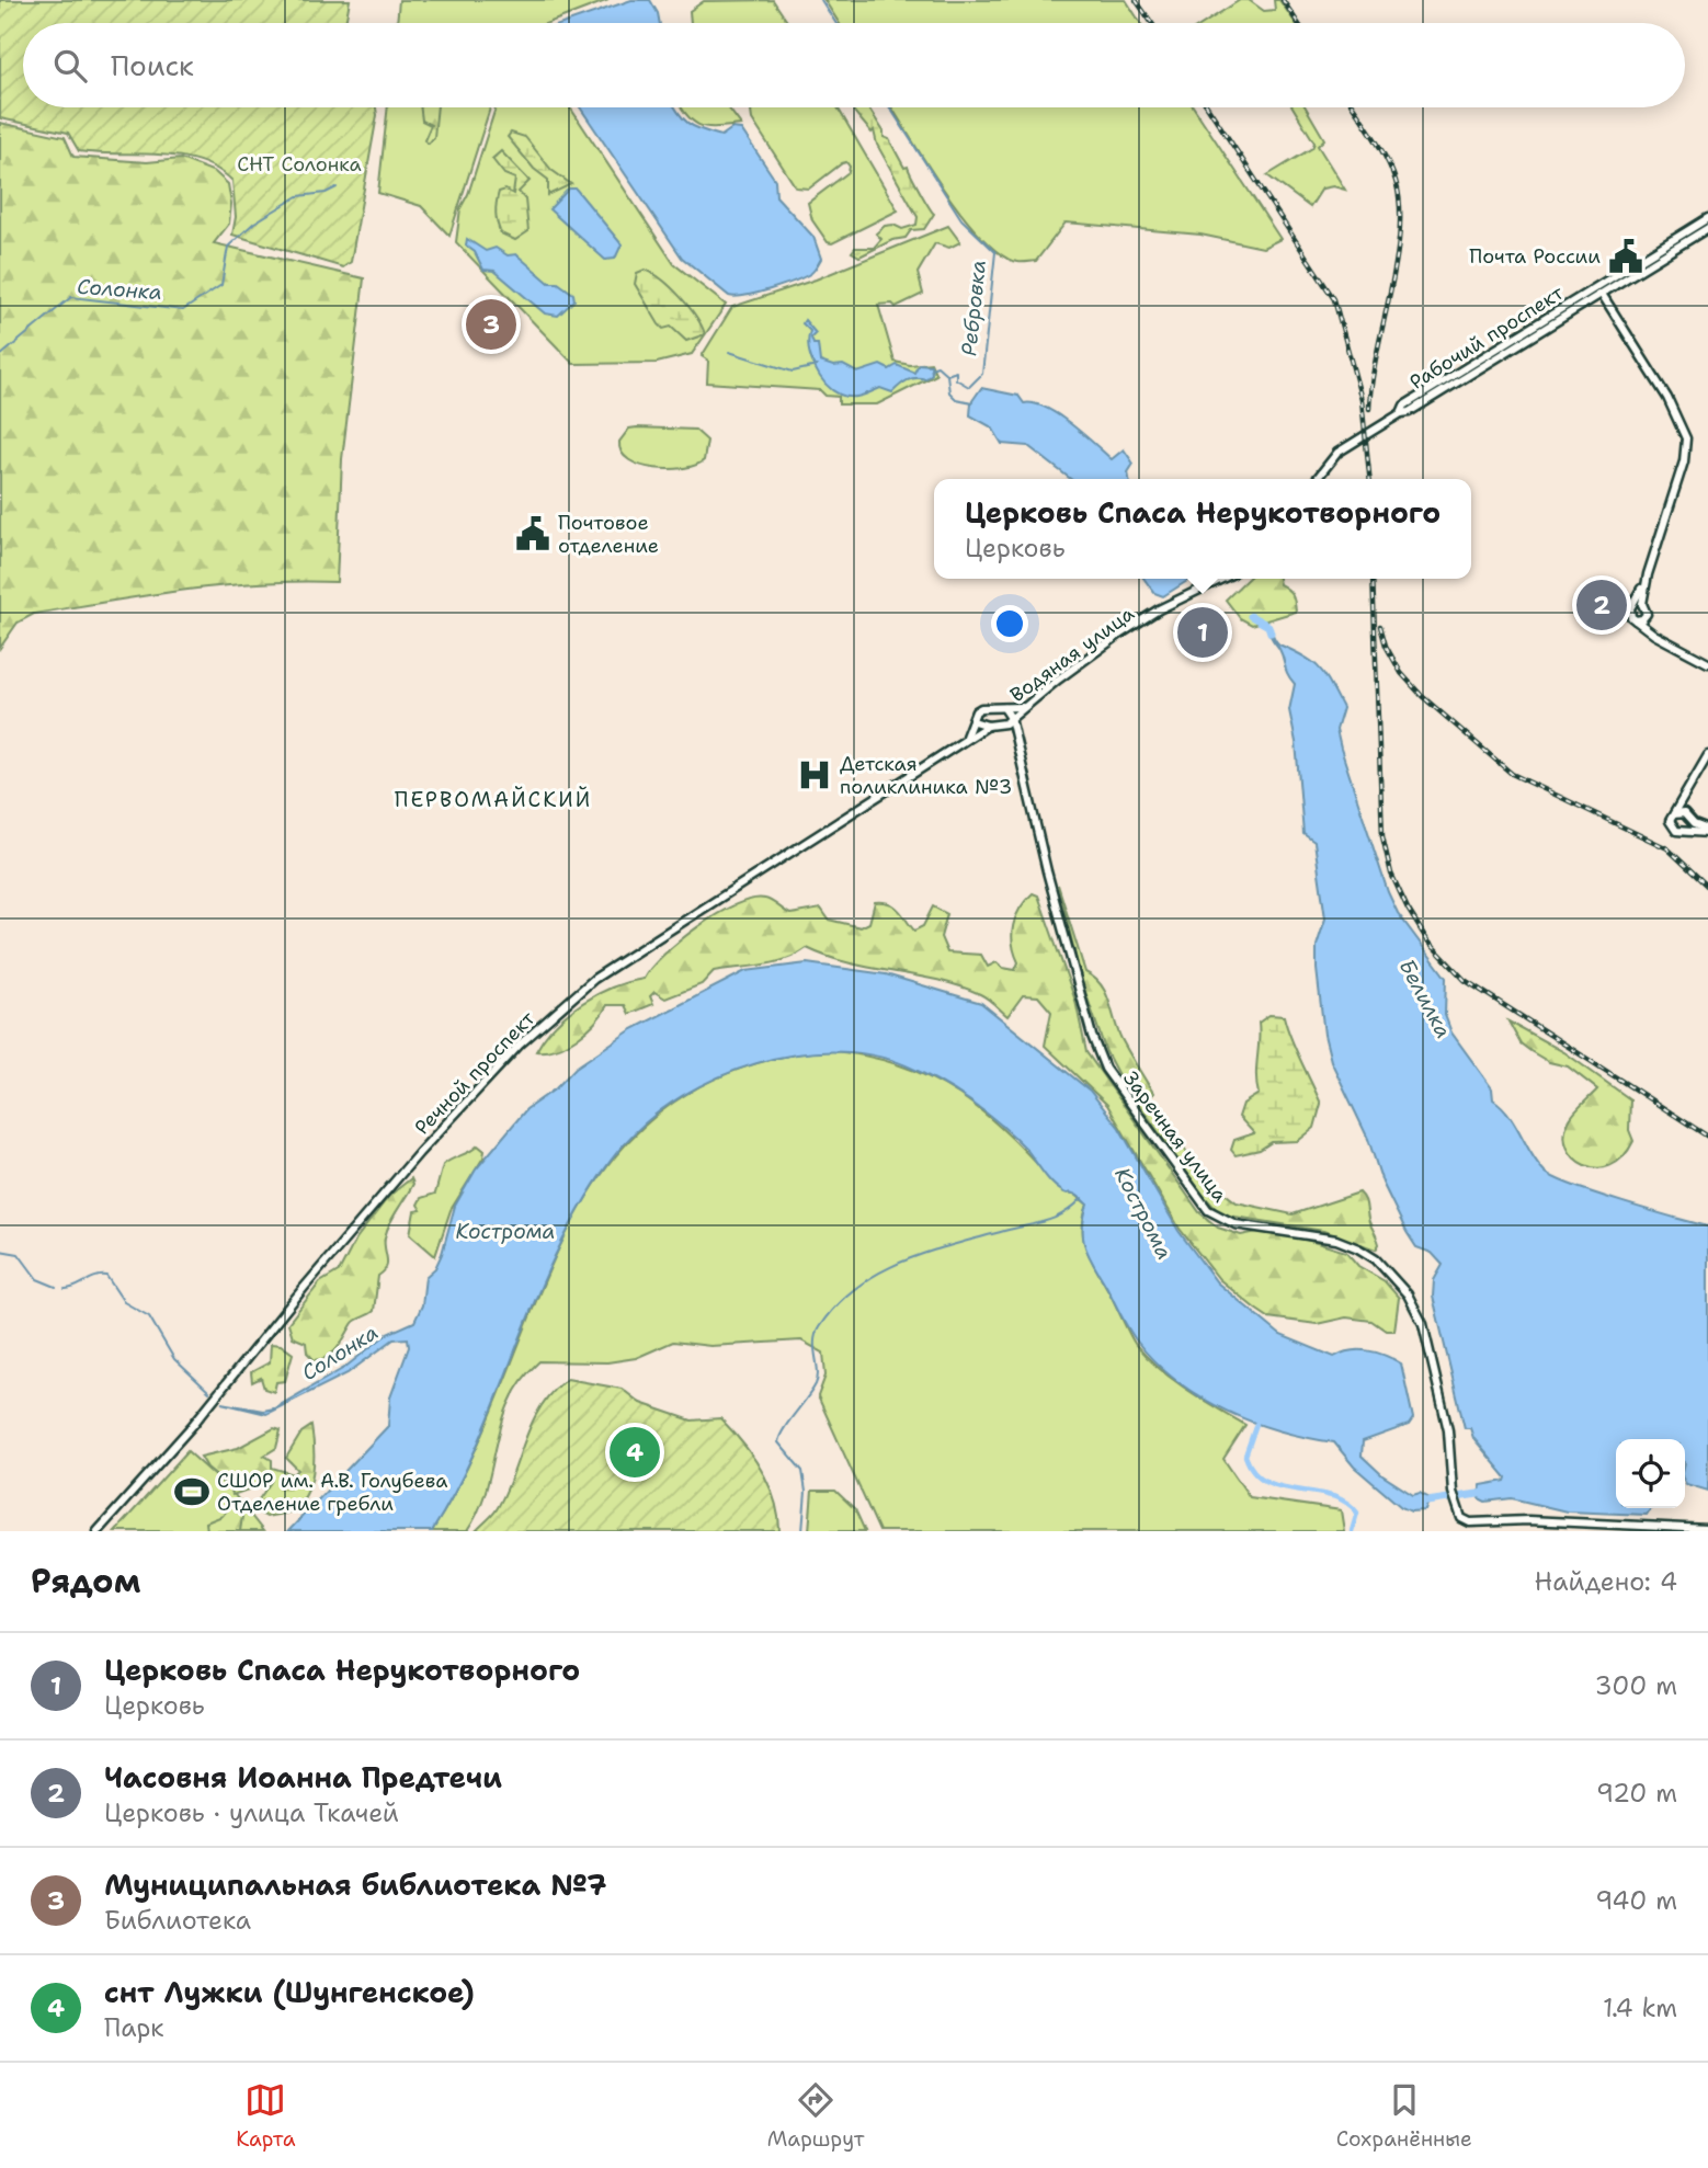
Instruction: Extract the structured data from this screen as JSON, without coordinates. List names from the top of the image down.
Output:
{
  "streets": {
    "street": [
      "Рабочий проспект",
      "Водяная улица",
      "Речной проспект",
      "Заречная улица"
    ]
  },
  "crossings": [
    ["Водяная улица", "Заречная улица"]
  ],
  "districts": ["ПЕРВОМАЙСКИЙ"],
  "water": [
    "Солонка",
    "Ребровка",
    "Белилка",
    "Кострома"
  ],
  "parks": ["СНТ Солонка"],
  "places": {
    "public building": ["Почта России", "Почтовое отделение"],
    "hospital": ["Детская поликлиника №3"],
    "sports": ["СШОР им. А.В. Голубева Отделение гребли"]
  },
  "page": {
    "search": "Поиск",
    "pins": [
      "3",
      "2",
      "1",
      "4"
    ],
    "popup": ["Церковь Спаса Нерукотворного", "Церковь"],
    "heading": ["Рядом", "Найдено: 4"],
    "list": [
      {
        "mark": "1",
        "name": "Церковь Спаса Нерукотворного",
        "note": "Церковь",
        "value": "300 m"
      },
      {
        "mark": "2",
        "name": "Часовня Иоанна Предтечи",
        "note": "Церковь · улица Ткачей",
        "value": "920 m"
      },
      {
        "mark": "3",
        "name": "Муниципальная библиотека №7",
        "note": "Библиотека",
        "value": "940 m"
      },
      {
        "mark": "4",
        "name": "снт Лужки (Шунгенское)",
        "note": "Парк",
        "value": "1.4 km"
      }
    ],
    "nav": ["Карта", "Маршрут", "Сохранённые"]
  }
}
